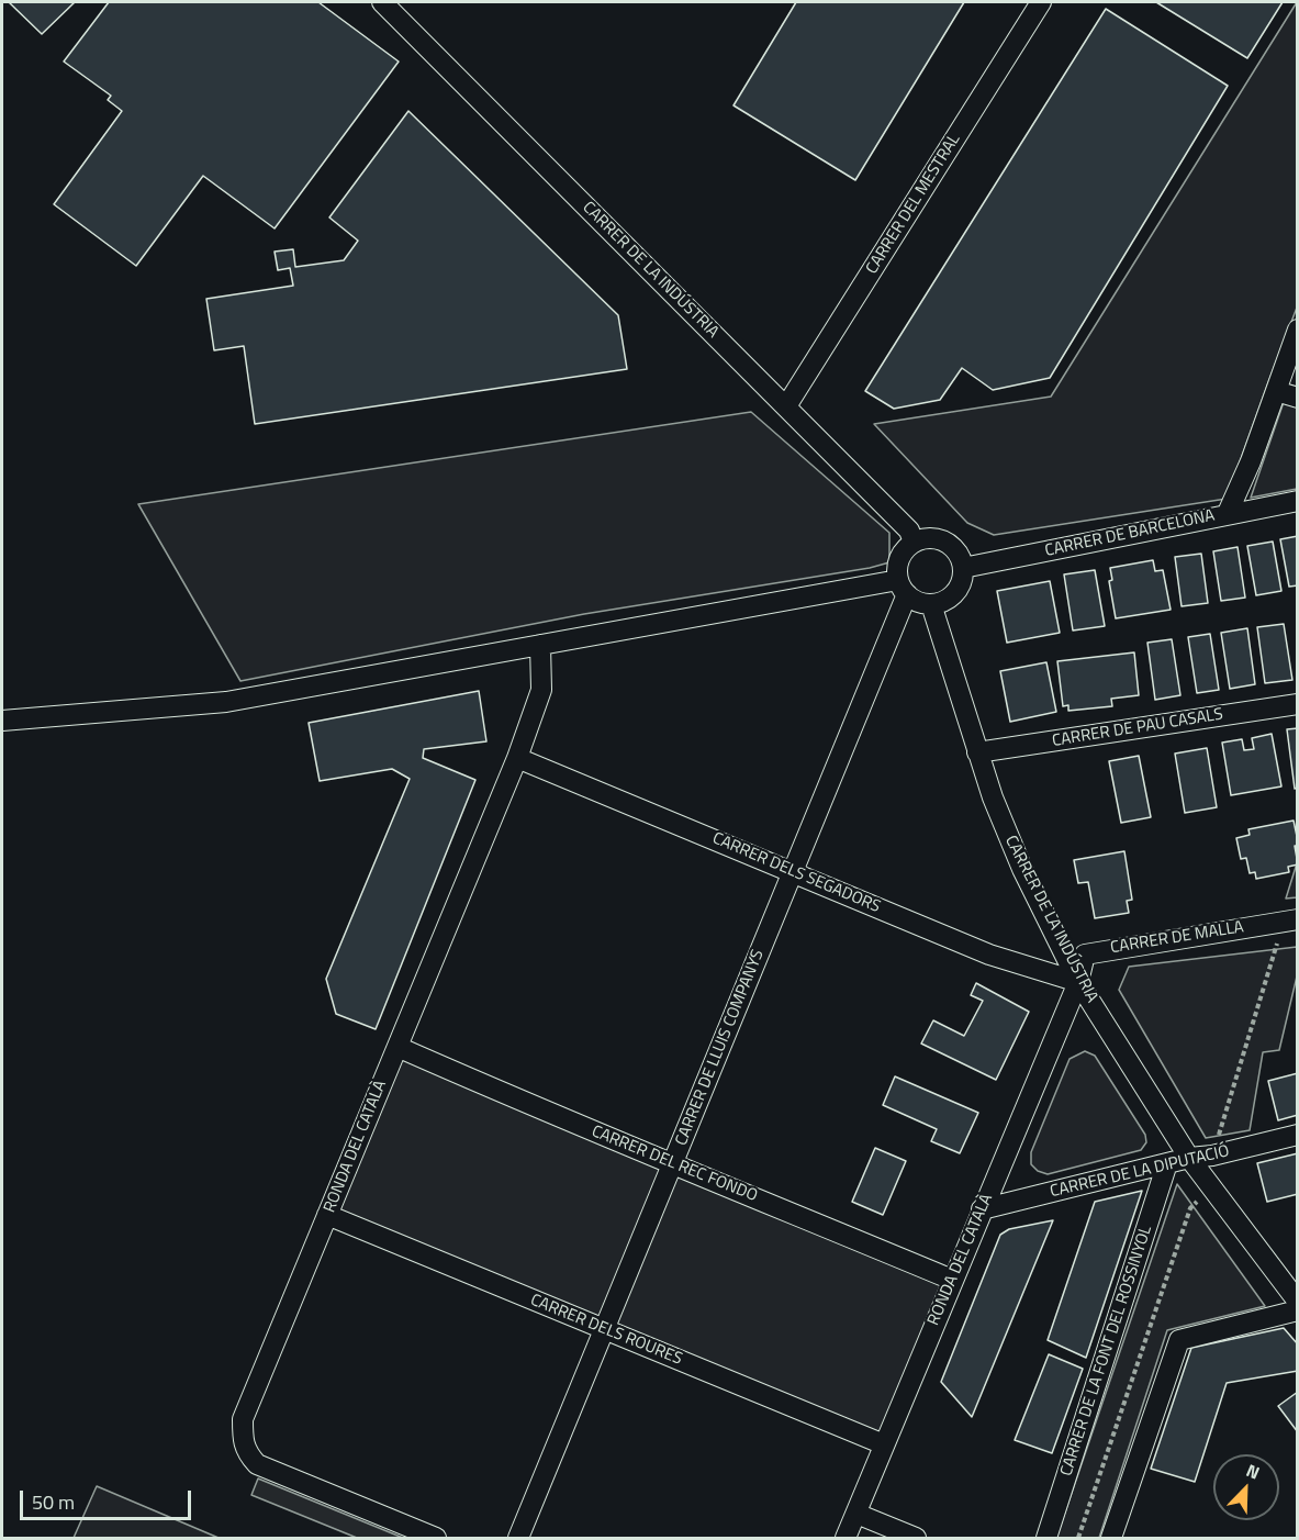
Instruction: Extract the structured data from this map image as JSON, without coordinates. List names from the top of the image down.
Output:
{
  "streets": {
    "street": [
      "CARRER DEL MESTRAL",
      "CARRER DE LA INDÚSTRIA",
      "CARRER DE BARCELONA",
      "CARRER DE PAU CASALS",
      "CARRER DELS SEGADORS",
      "CARRER DE MALLA",
      "CARRER DE LLUIS COMPANYS",
      "RONDA DEL CATALÀ",
      "CARRER DEL REC FONDO",
      "CARRER DE LA DIPUTACIÓ",
      "CARRER DELS ROURES",
      "CARRER DE LA FONT DEL ROSSINYOL"
    ]
  },
  "crossings": [
    ["CARRER DEL MESTRAL", "CARRER DE LA INDÚSTRIA"],
    ["CARRER DE LA INDÚSTRIA", "CARRER DE BARCELONA"],
    ["CARRER DE LA INDÚSTRIA", "CARRER DE PAU CASALS"],
    ["CARRER DE LA INDÚSTRIA", "CARRER DELS SEGADORS"],
    ["CARRER DE LA INDÚSTRIA", "CARRER DE MALLA"],
    ["CARRER DE LA INDÚSTRIA", "CARRER DE LLUIS COMPANYS"],
    ["CARRER DE LA INDÚSTRIA", "RONDA DEL CATALÀ"],
    ["CARRER DE LA INDÚSTRIA", "CARRER DE LA DIPUTACIÓ"],
    ["CARRER DE BARCELONA", "CARRER DE LLUIS COMPANYS"],
    ["CARRER DELS SEGADORS", "CARRER DE MALLA"],
    ["CARRER DELS SEGADORS", "CARRER DE LLUIS COMPANYS"],
    ["CARRER DELS SEGADORS", "RONDA DEL CATALÀ"],
    ["CARRER DE MALLA", "RONDA DEL CATALÀ"],
    ["CARRER DE LLUIS COMPANYS", "CARRER DEL REC FONDO"],
    ["CARRER DE LLUIS COMPANYS", "CARRER DELS ROURES"],
    ["RONDA DEL CATALÀ", "CARRER DEL REC FONDO"],
    ["RONDA DEL CATALÀ", "CARRER DE LA DIPUTACIÓ"],
    ["RONDA DEL CATALÀ", "CARRER DELS ROURES"],
    ["CARRER DE LA DIPUTACIÓ", "CARRER DE LA FONT DEL ROSSINYOL"]
  ],
  "scale_bar": "50 m",
  "north": "top right"
}
